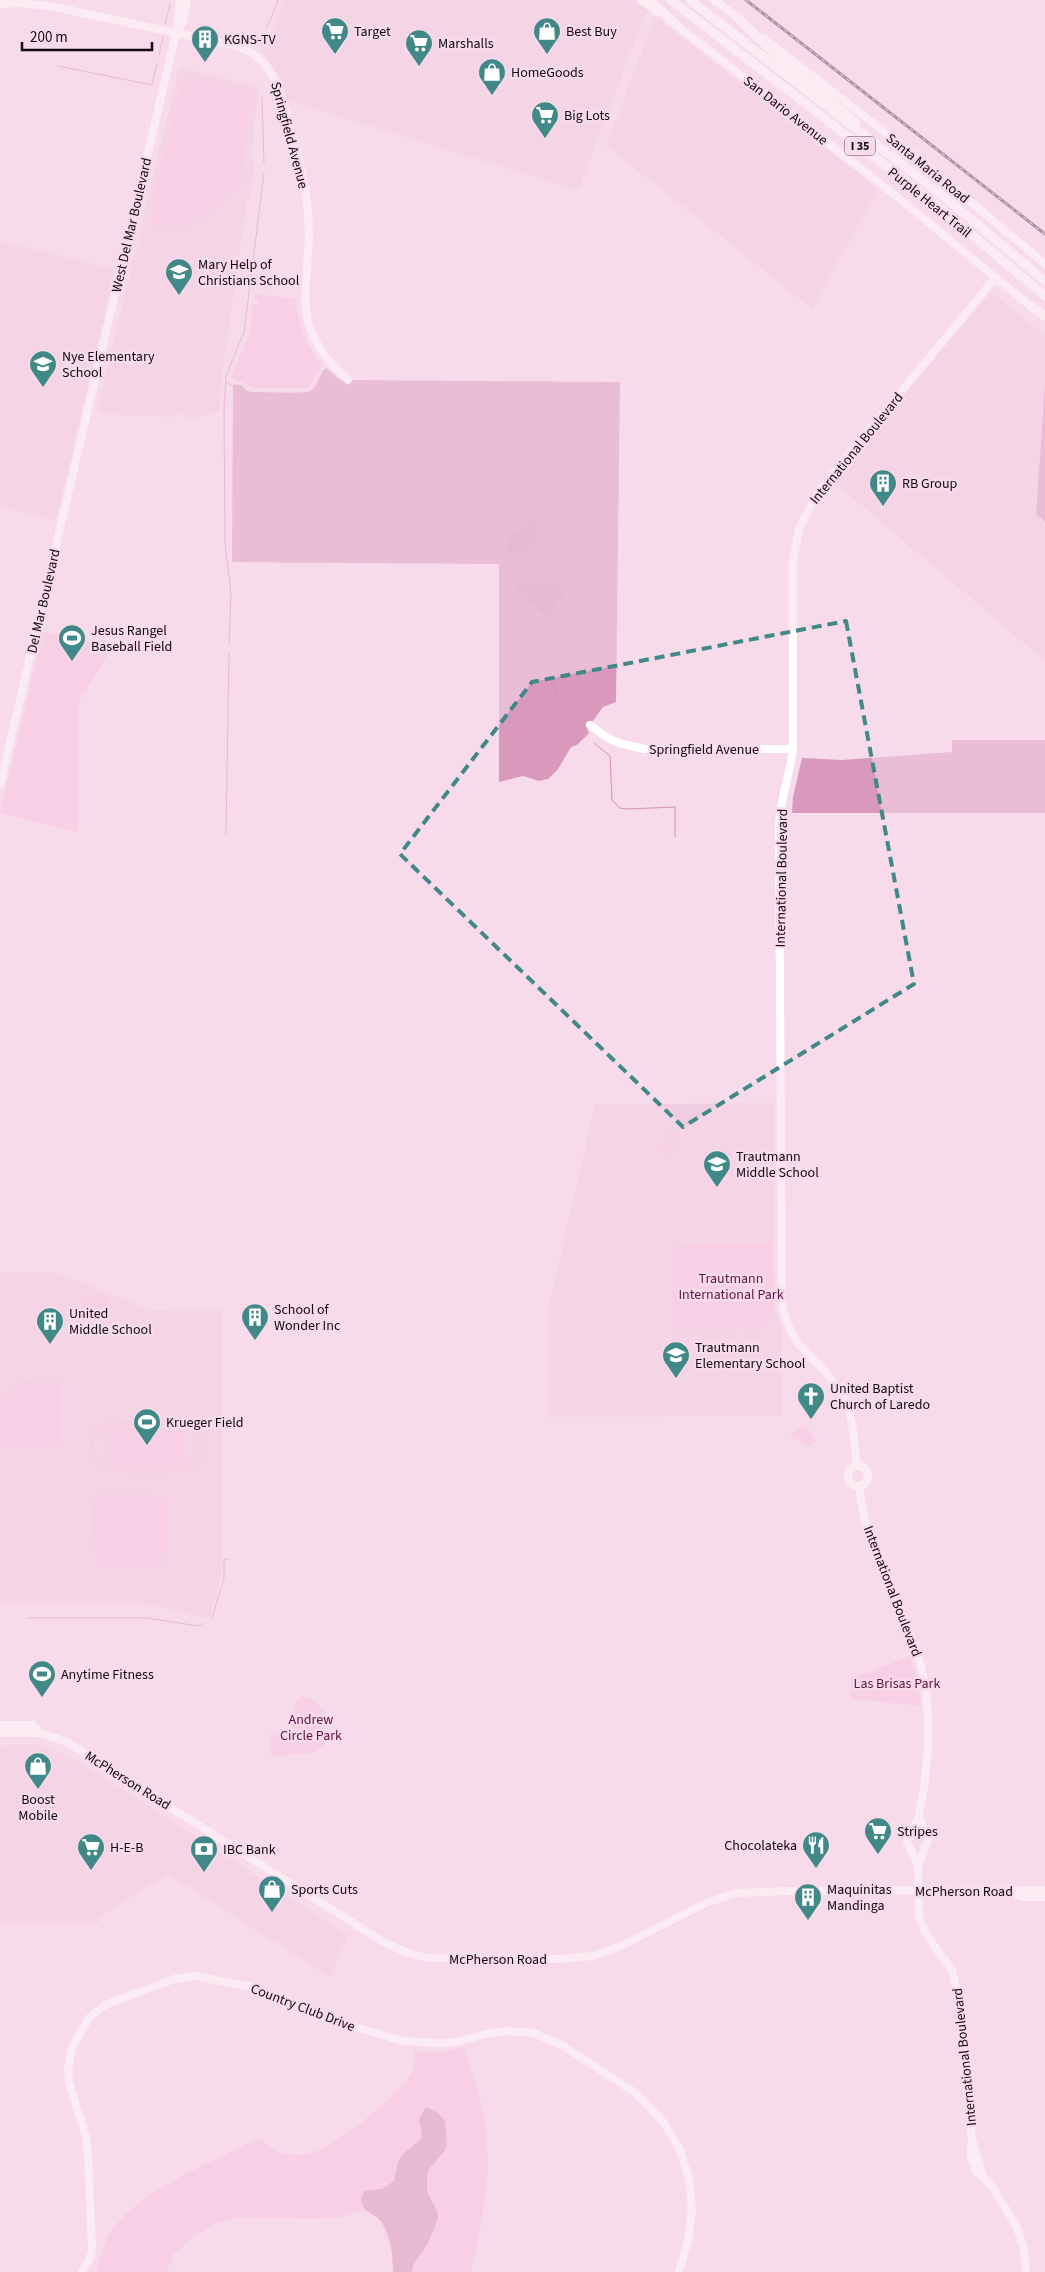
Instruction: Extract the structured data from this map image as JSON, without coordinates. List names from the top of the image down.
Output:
{
  "streets": {
    "highway": ["I 35", "Purple Heart Trail"],
    "main road": [
      "San Dario Avenue",
      "Springfield Avenue",
      "Santa Maria Road",
      "West Del Mar Boulevard",
      "International Boulevard",
      "Del Mar Boulevard",
      "McPherson Road",
      "Country Club Drive"
    ]
  },
  "crossings": [
    ["San Dario Avenue", "International Boulevard"],
    ["Springfield Avenue", "West Del Mar Boulevard"],
    ["Springfield Avenue", "International Boulevard"],
    ["West Del Mar Boulevard", "Del Mar Boulevard"],
    ["International Boulevard", "McPherson Road"]
  ],
  "parks": ["Trautmann International Park", "Las Brisas Park", "Andrew Circle Park"],
  "places": {
    "supermarket": [
      "Target",
      "Marshalls",
      "Big Lots",
      "Stripes",
      "H-E-B"
    ],
    "shop": [
      "Best Buy",
      "HomeGoods",
      "Boost Mobile",
      "Sports Cuts"
    ],
    "building": [
      "KGNS-TV",
      "RB Group",
      "School of Wonder Inc",
      "United Middle School",
      "Maquinitas Mandinga"
    ],
    "school or university": [
      "Mary Help of Christians School",
      "Nye Elementary School",
      "Trautmann Middle School",
      "Trautmann Elementary School"
    ],
    "sports": ["Jesus Rangel Baseball Field", "Krueger Field", "Anytime Fitness"],
    "church": ["United Baptist Church of Laredo"],
    "restaurant": ["Chocolateka"],
    "bank": ["IBC Bank"]
  },
  "scale_bar": "200 m"
}
